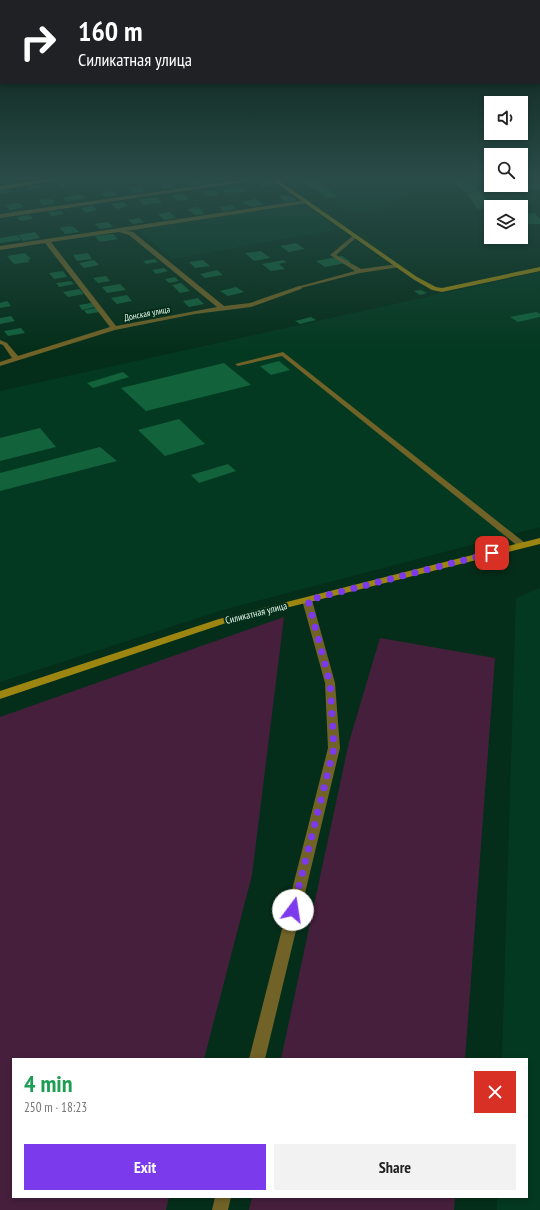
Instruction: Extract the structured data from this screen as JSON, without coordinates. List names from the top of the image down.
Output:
{
  "streets": {
    "street": ["Донская улица", "Силикатная улица"]
  },
  "page": {
    "turn": ["160 m", "Силикатная улица"],
    "heading": ["4 min", "250 m · 18:23"],
    "buttons": ["Exit", "Share"]
  }
}
